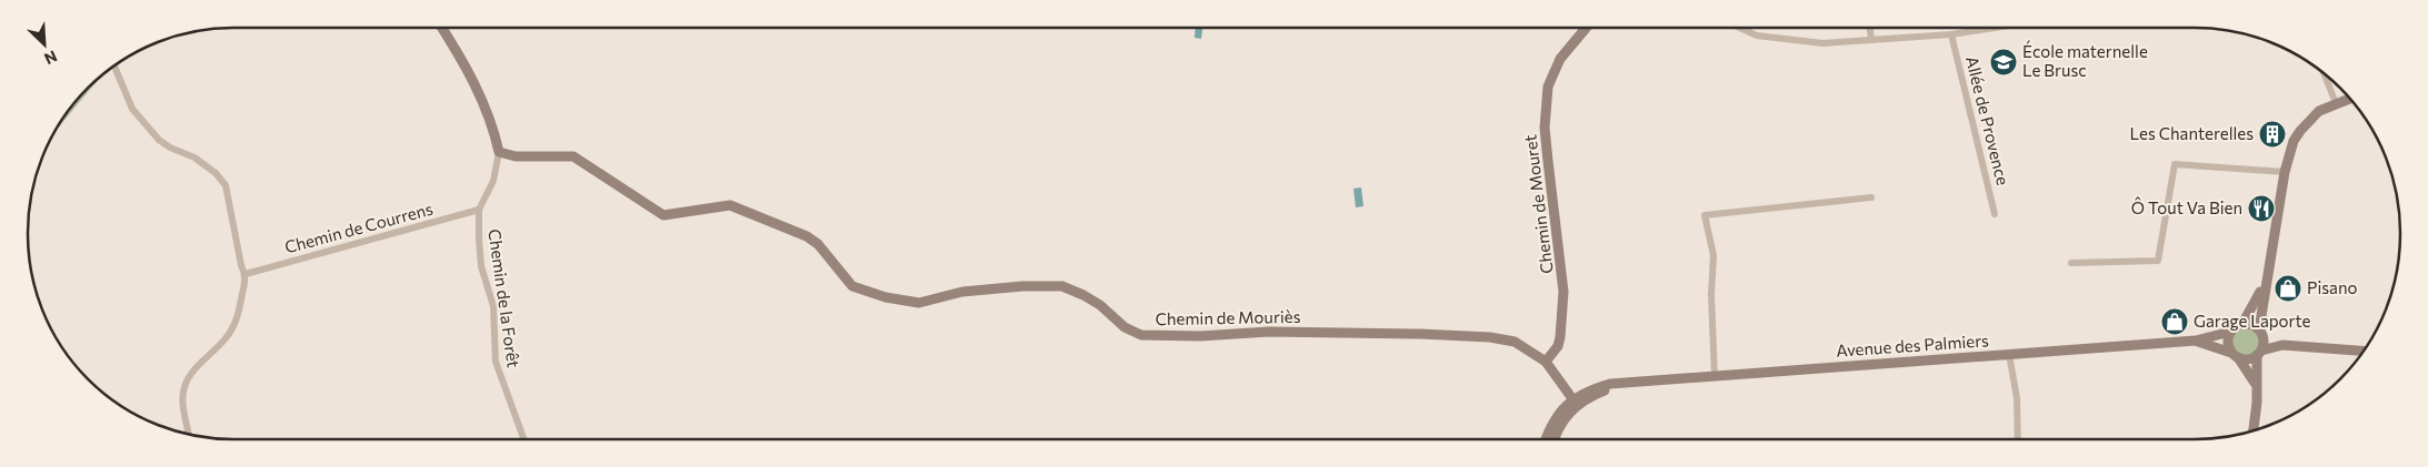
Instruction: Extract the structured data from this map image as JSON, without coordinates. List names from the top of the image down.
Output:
{
  "streets": {
    "street": [
      "Allée de Provence",
      "Chemin de Mouret",
      "Chemin de Courrens",
      "Chemin de la Forêt",
      "Chemin de Mouriès",
      "Avenue des Palmiers"
    ]
  },
  "crossings": [
    ["Chemin de Mouret", "Chemin de Mouriès"],
    ["Chemin de Courrens", "Chemin de la Forêt"],
    ["Chemin de la Forêt", "Chemin de Mouriès"],
    ["Chemin de Mouriès", "Avenue des Palmiers"]
  ],
  "places": {
    "school or university": ["École maternelle Le Brusc"],
    "building": ["Les Chanterelles"],
    "restaurant": ["Ô Tout Va Bien"],
    "shop": ["Pisano", "Garage Laporte"]
  },
  "north": "bottom right"
}
